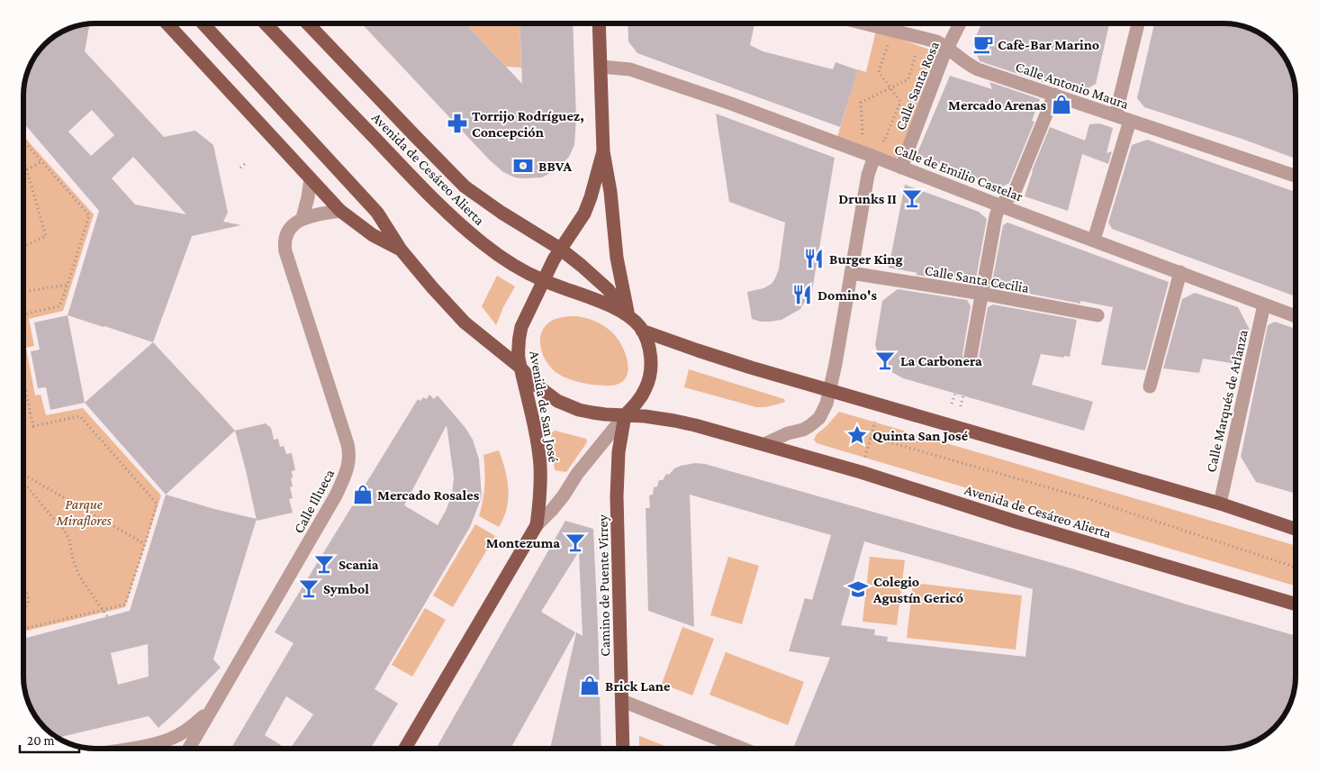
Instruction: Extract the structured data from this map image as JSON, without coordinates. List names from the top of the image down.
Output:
{
  "streets": {
    "main road": ["Avenida de Cesáreo Alierta", "Avenida de San José", "Camino de Puente Virrey"],
    "street": [
      "Calle Antonio Maura",
      "Calle Santa Rosa",
      "Calle de Emilio Castelar",
      "Calle Santa Cecilia",
      "Calle Marqués de Arlanza",
      "Calle Illueca"
    ]
  },
  "crossings": [
    ["Calle Antonio Maura", "Calle Santa Rosa"],
    ["Calle Santa Rosa", "Calle de Emilio Castelar"],
    ["Avenida de Cesáreo Alierta", "Calle Marqués de Arlanza"],
    ["Avenida de Cesáreo Alierta", "Avenida de San José"],
    ["Avenida de Cesáreo Alierta", "Calle Illueca"],
    ["Avenida de Cesáreo Alierta", "Camino de Puente Virrey"],
    ["Calle de Emilio Castelar", "Calle Marqués de Arlanza"],
    ["Calle de Emilio Castelar", "Avenida de San José"],
    ["Avenida de San José", "Camino de Puente Virrey"]
  ],
  "parks": ["Parque Miraflores"],
  "places": {
    "cafe": ["Cafè-Bar Marino"],
    "shop": ["Mercado Arenas", "Mercado Rosales", "Brick Lane"],
    "pharmacy": ["Torrijo Rodríguez, Concepción"],
    "bank": ["BBVA"],
    "bar": [
      "Drunks II",
      "La Carbonera",
      "Montezuma",
      "Scania",
      "Symbol"
    ],
    "restaurant": ["Burger King", "Domino's"],
    "place": ["Quinta San José"],
    "school or university": ["Colegio Agustín Gericó"]
  },
  "scale_bar": "20 m"
}
